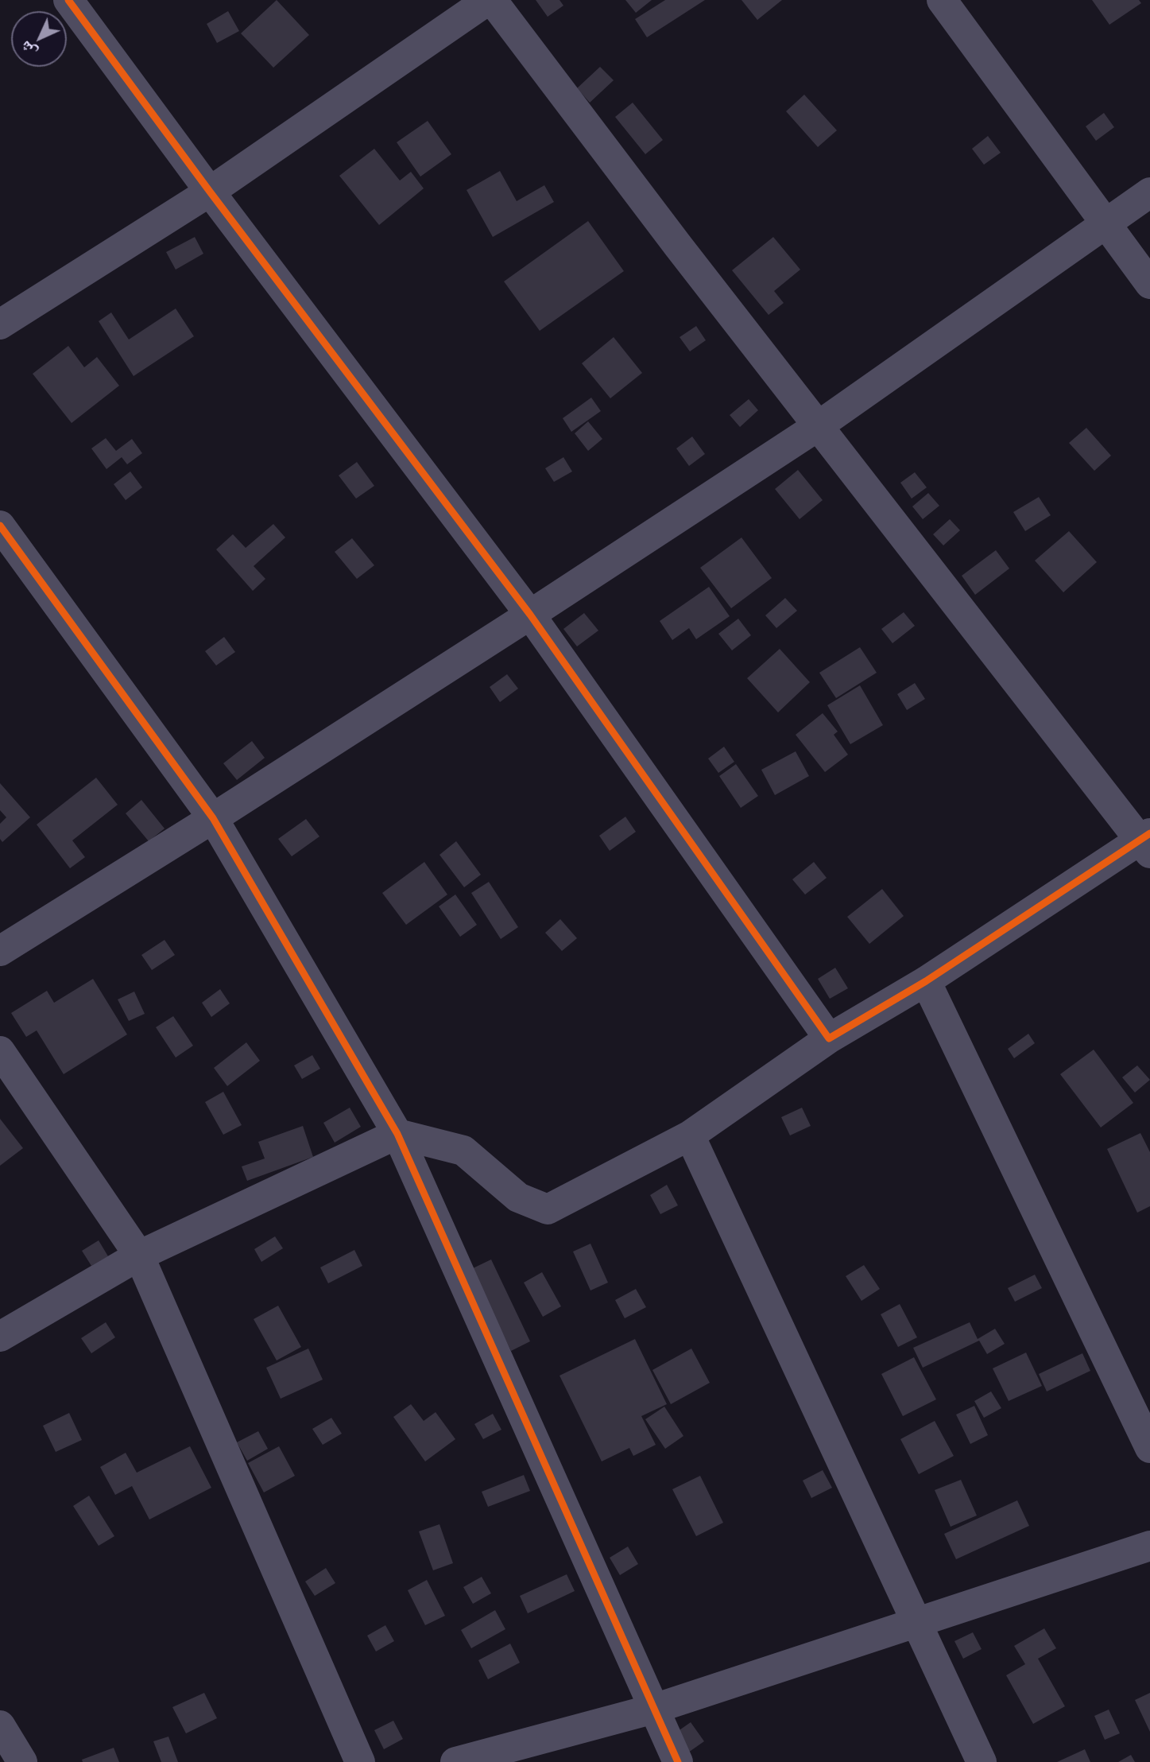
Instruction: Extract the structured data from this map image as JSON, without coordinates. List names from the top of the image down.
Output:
{
  "north": "bottom left"
}
